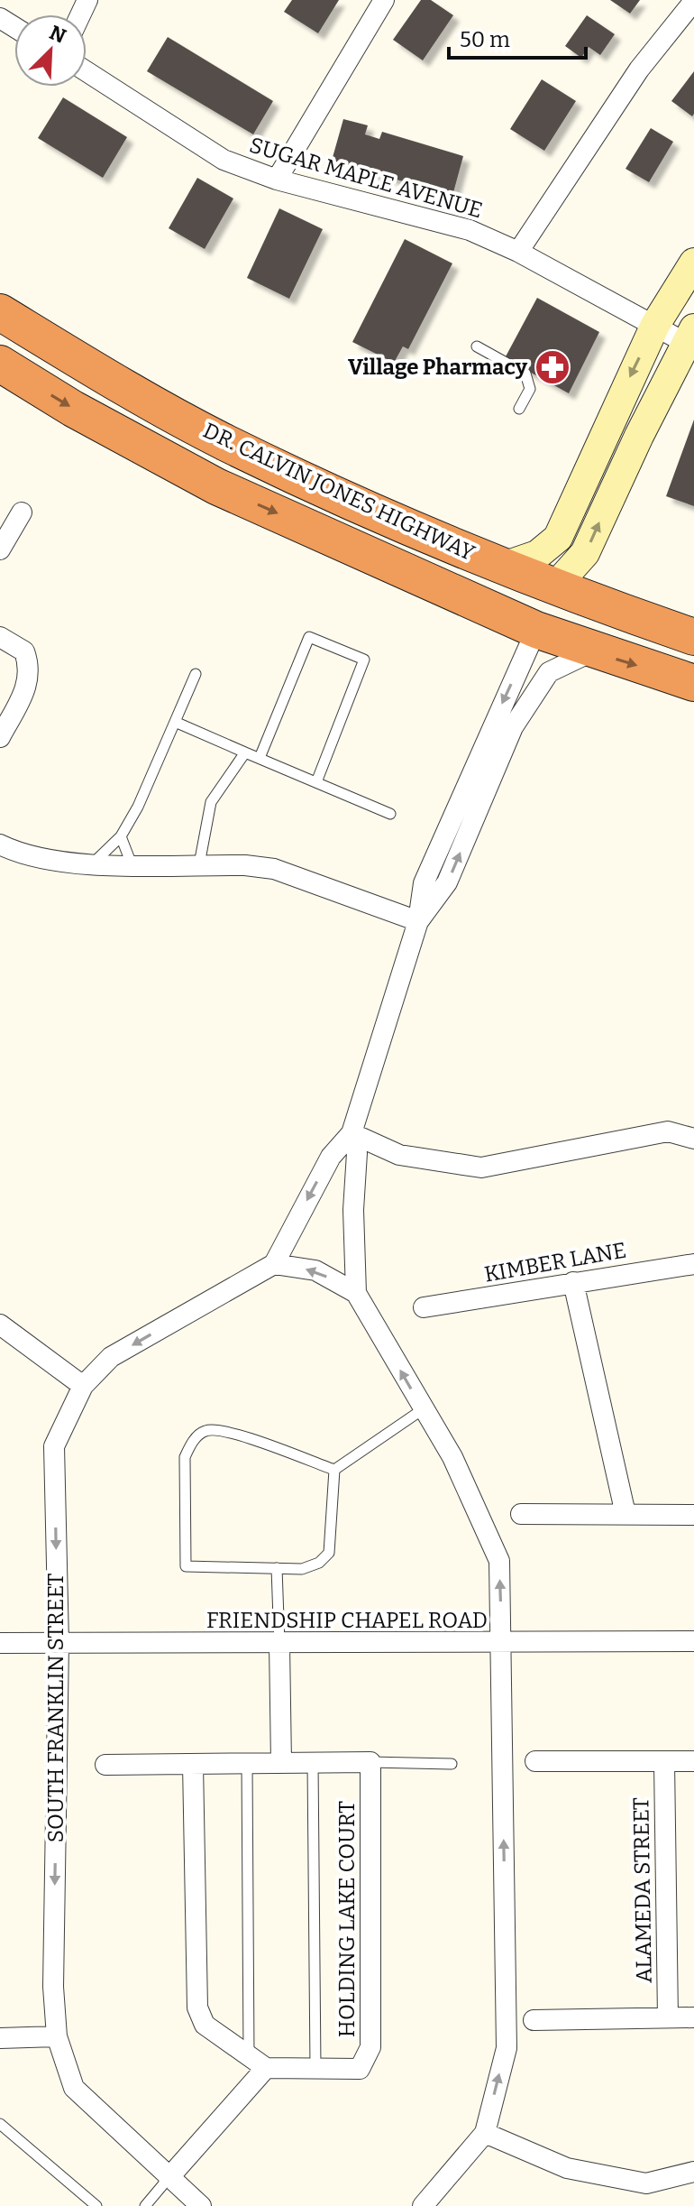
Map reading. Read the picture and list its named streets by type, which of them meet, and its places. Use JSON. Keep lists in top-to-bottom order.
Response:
{
  "streets": {
    "highway": ["DR. CALVIN JONES HIGHWAY"],
    "street": [
      "SUGAR MAPLE AVENUE",
      "KIMBER LANE",
      "FRIENDSHIP CHAPEL ROAD",
      "SOUTH FRANKLIN STREET",
      "ALAMEDA STREET",
      "HOLDING LAKE COURT"
    ]
  },
  "crossings": [
    ["FRIENDSHIP CHAPEL ROAD", "SOUTH FRANKLIN STREET"]
  ],
  "one_way": ["SOUTH FRANKLIN STREET"],
  "places": {
    "pharmacy": ["Village Pharmacy"]
  },
  "scale_bar": "50 m",
  "north": "top right"
}
